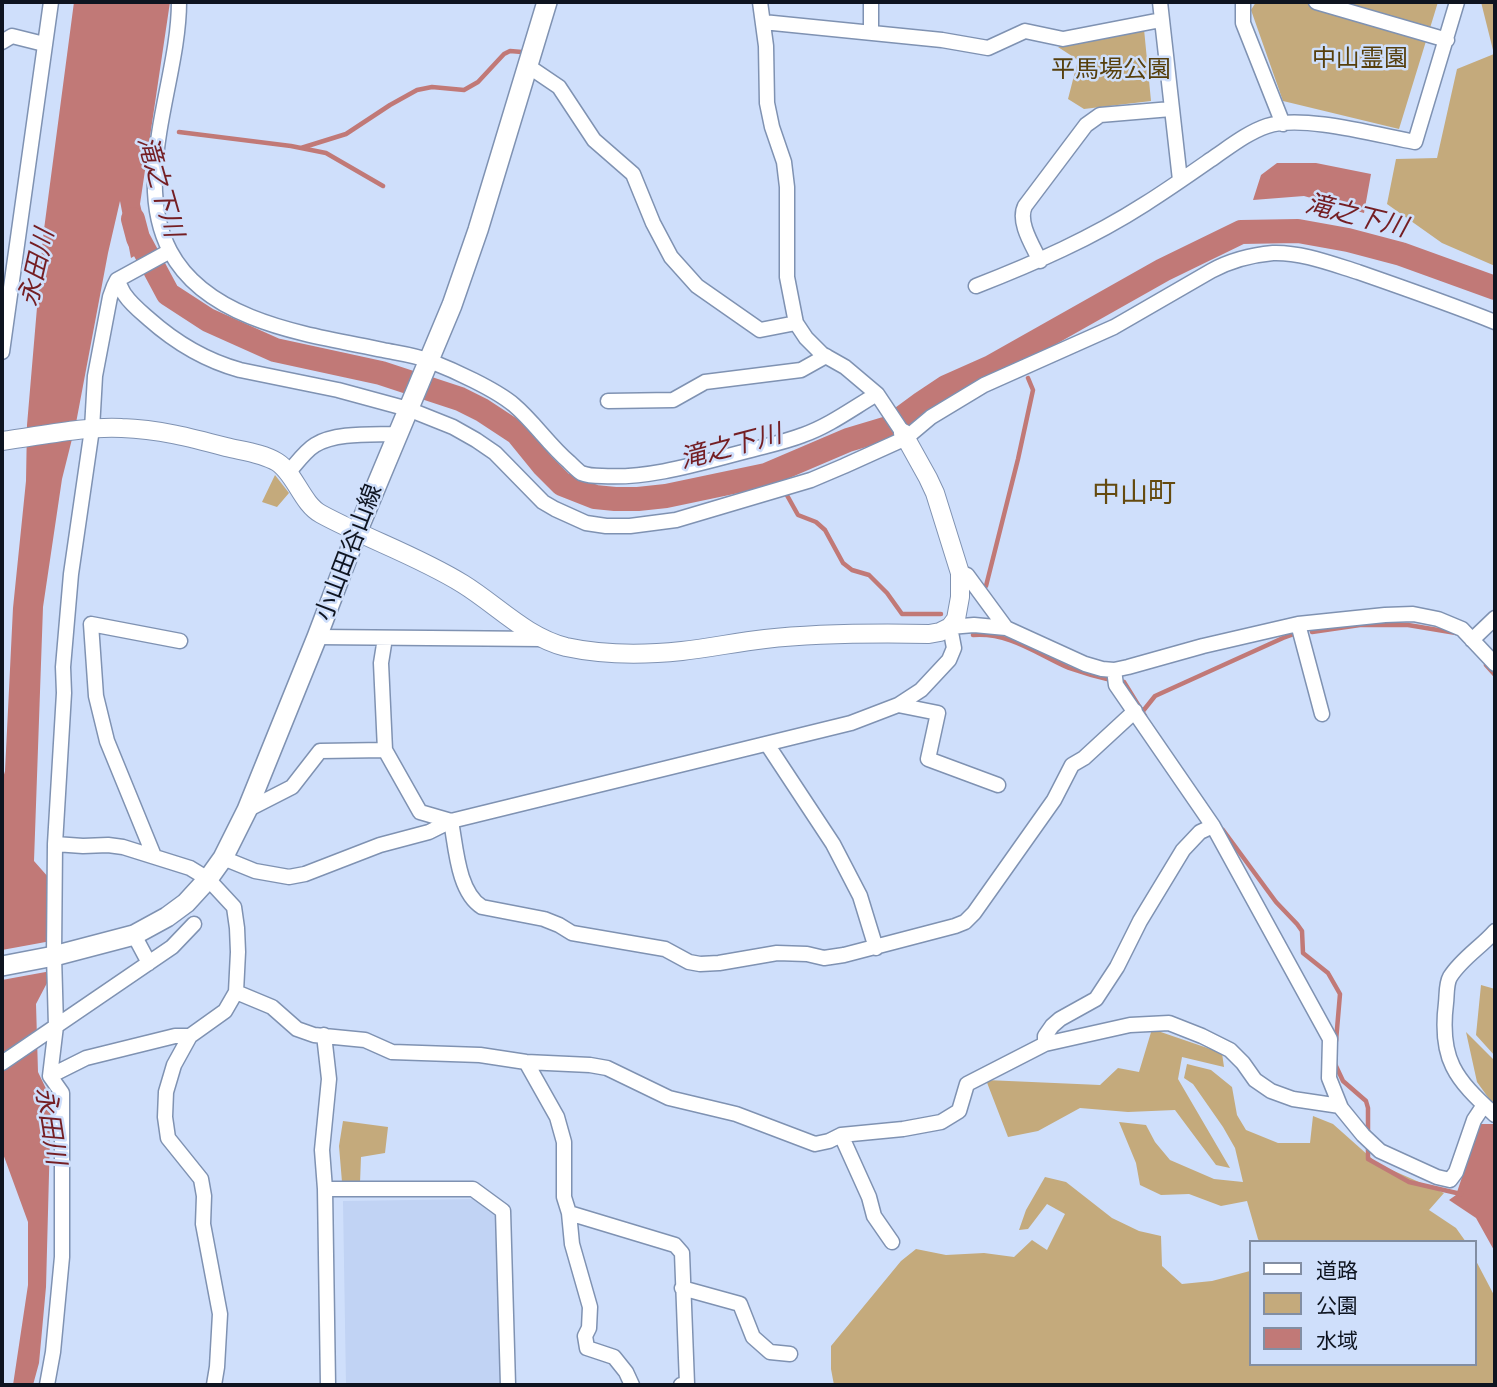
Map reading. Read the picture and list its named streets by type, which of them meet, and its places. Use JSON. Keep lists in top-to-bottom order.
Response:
{
  "streets": {
    "main road": ["小山田谷山線"]
  },
  "districts": ["中山町"],
  "water": ["滝之下川", "永田川"],
  "parks": ["中山霊園", "平馬場公園"],
  "legend": ["道路", "公園", "水域"]
}
